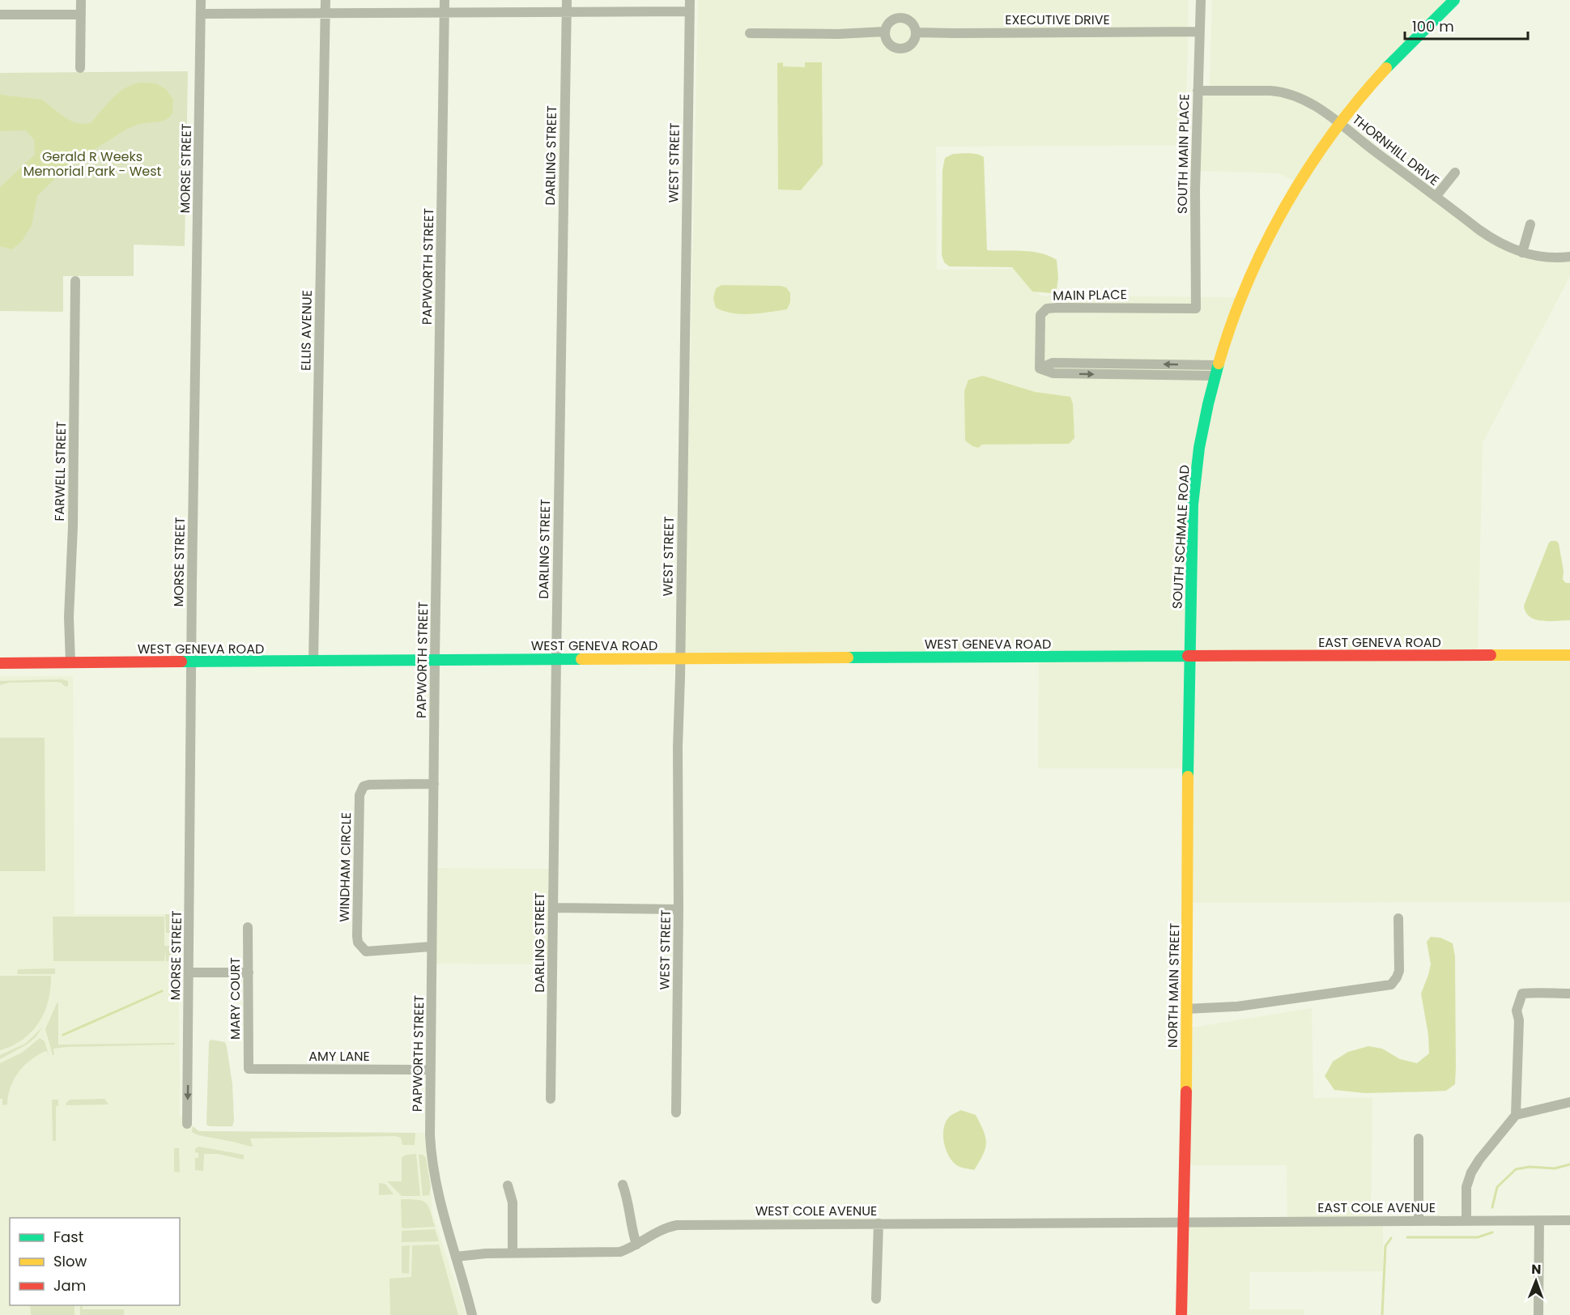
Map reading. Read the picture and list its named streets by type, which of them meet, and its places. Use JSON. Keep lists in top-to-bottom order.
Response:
{
  "streets": {
    "main road": [
      "SOUTH SCHMALE ROAD",
      "EAST GENEVA ROAD",
      "WEST GENEVA ROAD",
      "NORTH MAIN STREET"
    ],
    "street": [
      "EXECUTIVE DRIVE",
      "THORNHILL DRIVE",
      "SOUTH MAIN PLACE",
      "DARLING STREET",
      "WEST STREET",
      "MORSE STREET",
      "PAPWORTH STREET",
      "MAIN PLACE",
      "ELLIS AVENUE",
      "FARWELL STREET",
      "WINDHAM CIRCLE",
      "MARY COURT",
      "AMY LANE",
      "EAST COLE AVENUE",
      "WEST COLE AVENUE"
    ]
  },
  "crossings": [
    ["EXECUTIVE DRIVE", "SOUTH MAIN PLACE"],
    ["THORNHILL DRIVE", "SOUTH MAIN PLACE"],
    ["THORNHILL DRIVE", "SOUTH SCHMALE ROAD"],
    ["SOUTH MAIN PLACE", "MAIN PLACE"],
    ["DARLING STREET", "WEST GENEVA ROAD"],
    ["WEST STREET", "WEST GENEVA ROAD"],
    ["MORSE STREET", "WEST GENEVA ROAD"],
    ["PAPWORTH STREET", "WEST GENEVA ROAD"],
    ["PAPWORTH STREET", "WINDHAM CIRCLE"],
    ["PAPWORTH STREET", "AMY LANE"],
    ["PAPWORTH STREET", "WEST COLE AVENUE"],
    ["MAIN PLACE", "SOUTH SCHMALE ROAD"],
    ["ELLIS AVENUE", "WEST GENEVA ROAD"],
    ["FARWELL STREET", "WEST GENEVA ROAD"],
    ["SOUTH SCHMALE ROAD", "EAST GENEVA ROAD"],
    ["SOUTH SCHMALE ROAD", "WEST GENEVA ROAD"],
    ["SOUTH SCHMALE ROAD", "NORTH MAIN STREET"],
    ["EAST GENEVA ROAD", "WEST GENEVA ROAD"],
    ["EAST GENEVA ROAD", "NORTH MAIN STREET"],
    ["WEST GENEVA ROAD", "NORTH MAIN STREET"],
    ["NORTH MAIN STREET", "EAST COLE AVENUE"],
    ["NORTH MAIN STREET", "WEST COLE AVENUE"],
    ["MARY COURT", "AMY LANE"],
    ["EAST COLE AVENUE", "WEST COLE AVENUE"]
  ],
  "parks": ["Gerald R Weeks Memorial Park - West"],
  "legend": ["Fast", "Slow", "Jam"],
  "scale_bar": "100 m",
  "north": "top"
}
